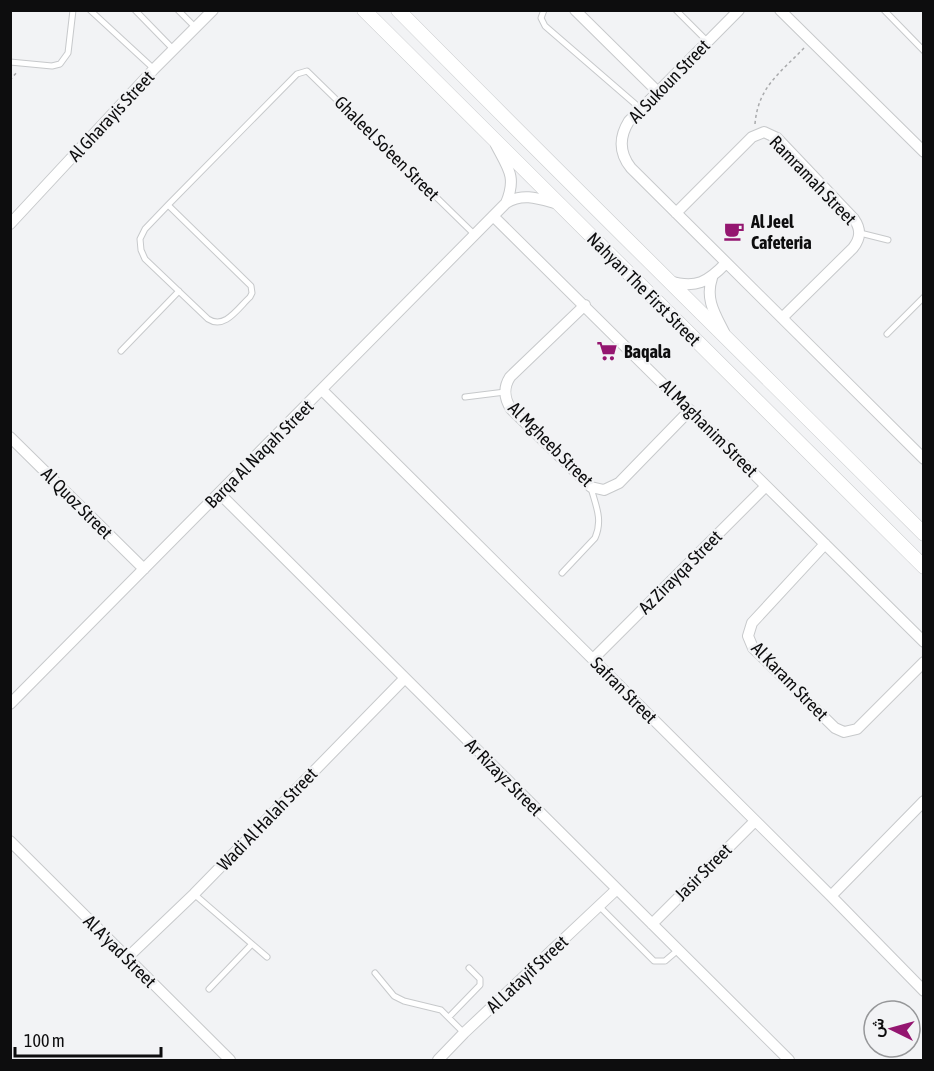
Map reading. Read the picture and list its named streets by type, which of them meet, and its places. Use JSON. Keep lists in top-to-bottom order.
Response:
{
  "streets": {
    "main road": ["Nahyan The First Street"],
    "street": [
      "Al Sukoun Street",
      "Al Gharayis Street",
      "Ramramah Street",
      "Al Maghanim Street",
      "Al Mgheeb Street",
      "Barqa Al Naqah Street",
      "Al Quoz Street",
      "Az Zirayqa Street",
      "Al Karam Street",
      "Safran Street",
      "Ar Rizayz Street",
      "Wadi Al Halah Street",
      "Jasir Street",
      "Al A'yad Street",
      "Al Latayif Street"
    ],
    "lane": ["Ghaleel So'een Street"]
  },
  "crossings": [
    ["Al Sukoun Street", "Ramramah Street"],
    ["Ghaleel So'een Street", "Barqa Al Naqah Street"],
    ["Al Maghanim Street", "Al Mgheeb Street"],
    ["Al Maghanim Street", "Barqa Al Naqah Street"],
    ["Al Maghanim Street", "Az Zirayqa Street"],
    ["Al Maghanim Street", "Al Karam Street"],
    ["Barqa Al Naqah Street", "Al Quoz Street"],
    ["Barqa Al Naqah Street", "Safran Street"],
    ["Barqa Al Naqah Street", "Ar Rizayz Street"],
    ["Az Zirayqa Street", "Safran Street"],
    ["Safran Street", "Jasir Street"],
    ["Ar Rizayz Street", "Wadi Al Halah Street"],
    ["Ar Rizayz Street", "Jasir Street"],
    ["Ar Rizayz Street", "Al Latayif Street"],
    ["Wadi Al Halah Street", "Al A'yad Street"]
  ],
  "places": {
    "cafe": ["Al Jeel Cafeteria"],
    "supermarket": ["Baqala"]
  },
  "scale_bar": "100 m",
  "north": "left"
}
